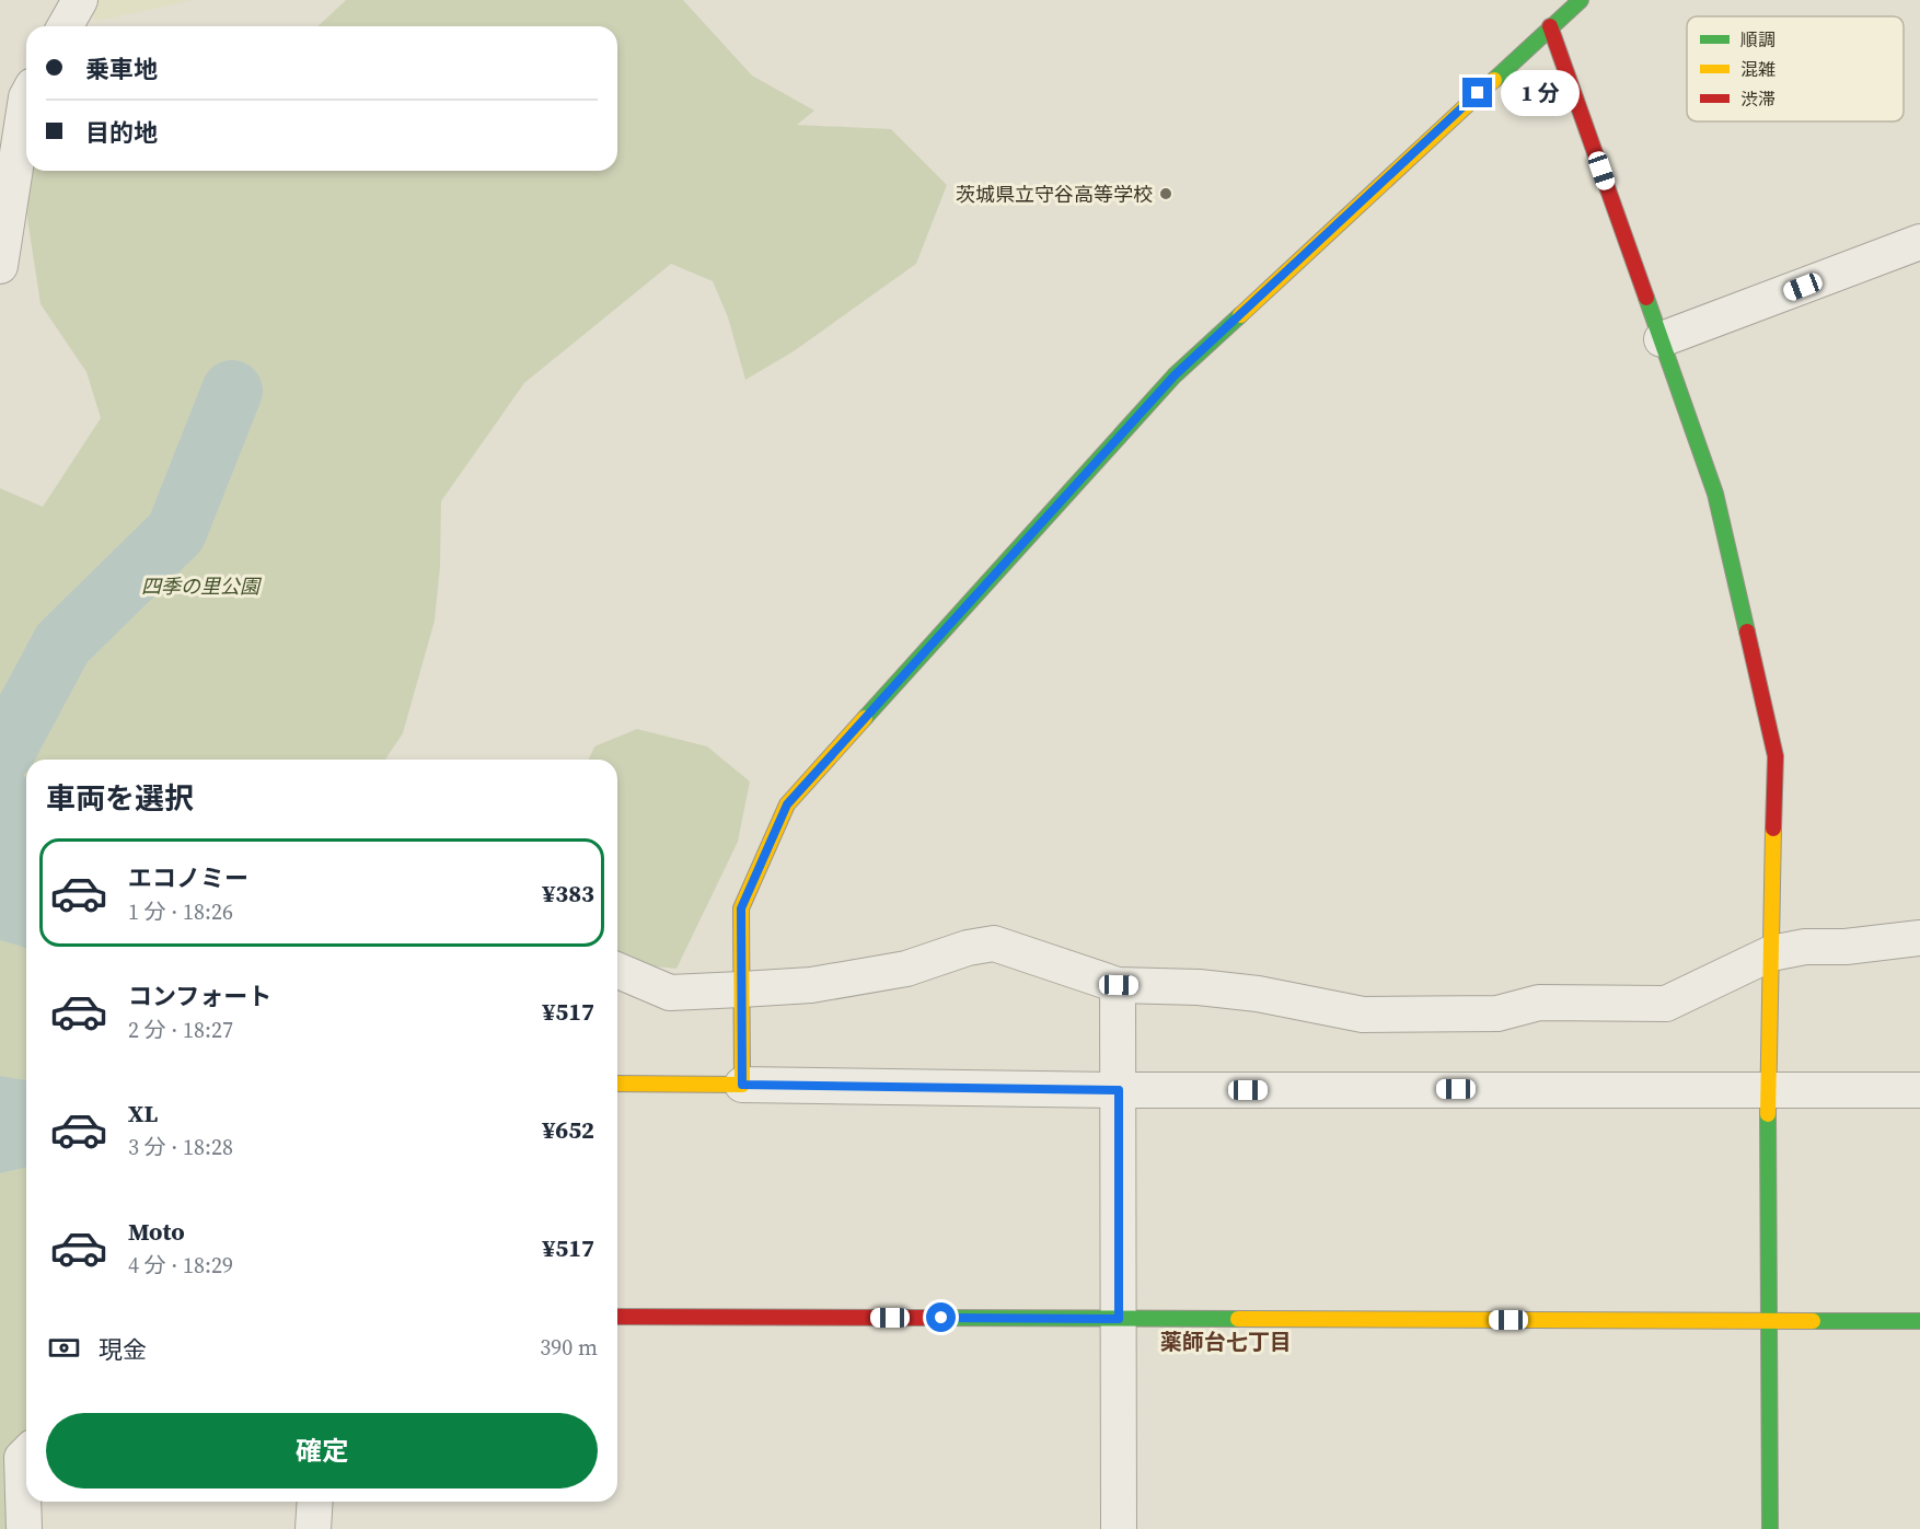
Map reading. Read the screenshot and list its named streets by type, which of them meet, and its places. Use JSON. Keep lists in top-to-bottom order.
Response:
{
  "districts": ["薬師台七丁目"],
  "parks": ["四季の里公園"],
  "places": ["茨城県立守谷高等学校"],
  "legend": ["順調", "混雑", "渋滞"],
  "page": {
    "banner": ["乗車地", "目的地"],
    "bubble": "1 分",
    "heading": "車両を選択",
    "list": [
      {
        "name": "エコノミー",
        "note": "1 分 · 18:26",
        "value": "¥383"
      },
      {
        "name": "コンフォート",
        "note": "2 分 · 18:27",
        "value": "¥517"
      },
      {
        "name": "XL",
        "note": "3 分 · 18:28",
        "value": "¥652"
      },
      {
        "name": "Moto",
        "note": "4 分 · 18:29",
        "value": "¥517"
      }
    ],
    "pay": ["現金", "390 m"],
    "buttons": "確定"
  }
}
